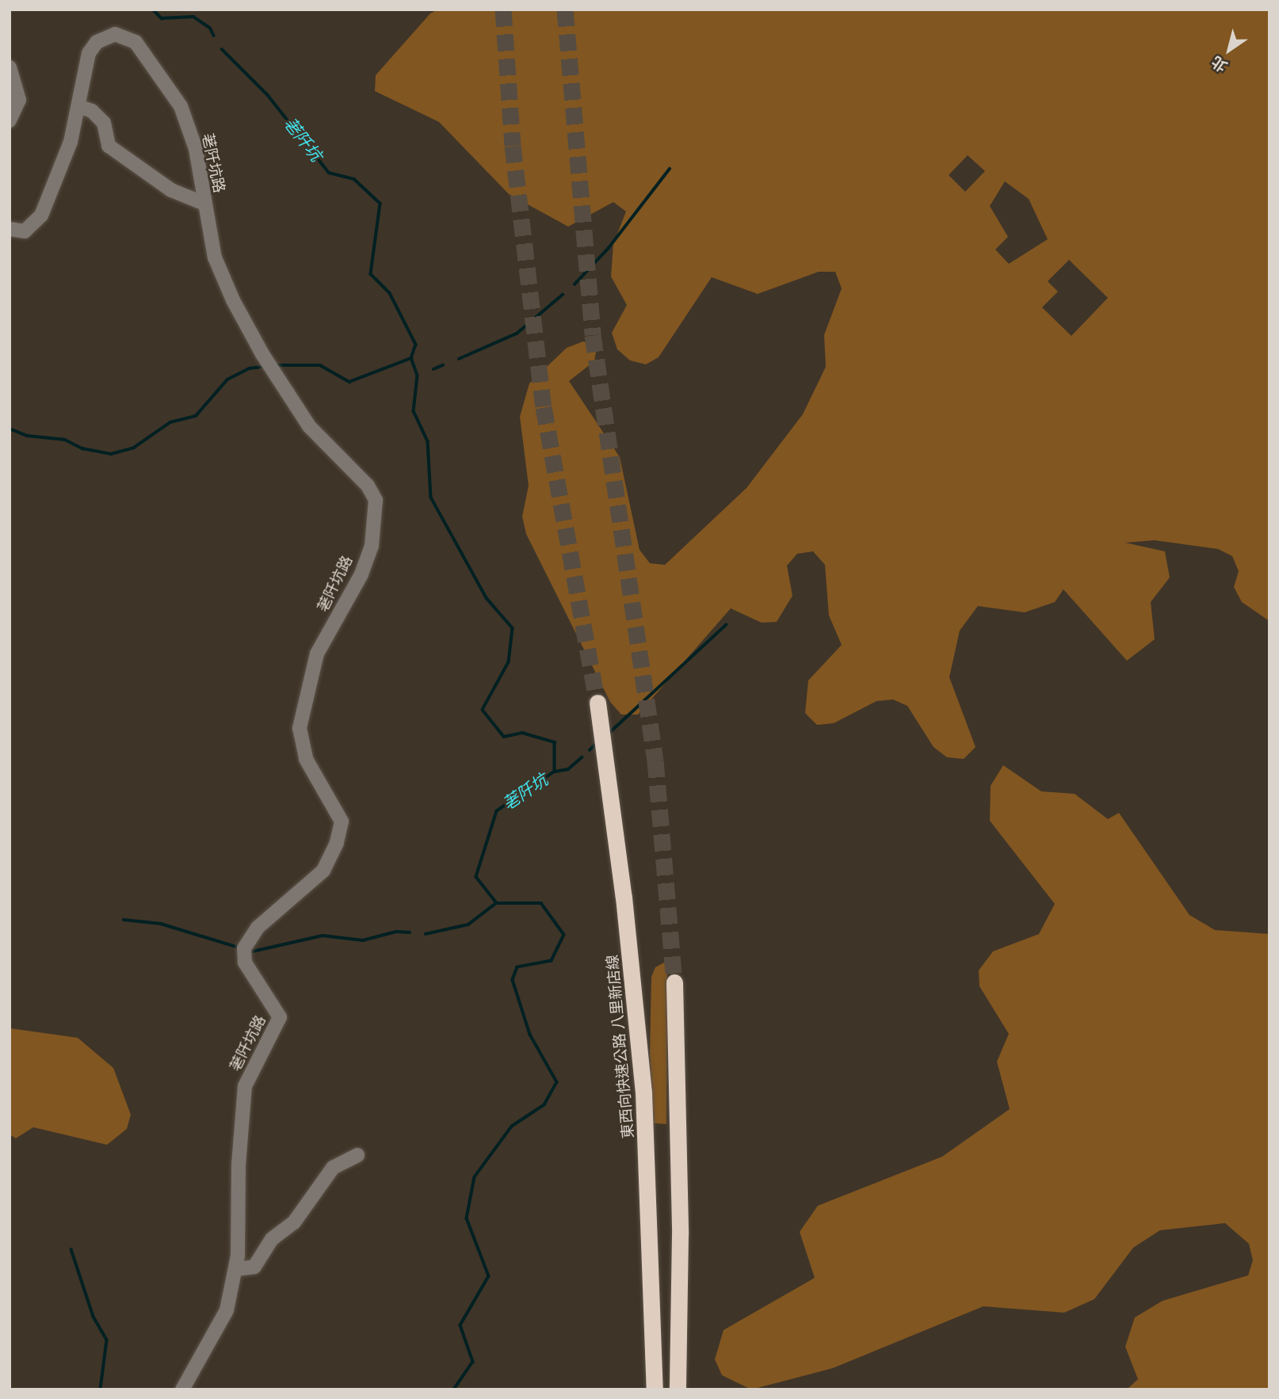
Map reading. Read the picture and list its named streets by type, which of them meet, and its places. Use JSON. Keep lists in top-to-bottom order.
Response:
{
  "streets": {
    "highway": ["東西向快速公路 八里新店線"],
    "street": ["荖阡坑路"]
  },
  "water": ["荖阡坑"],
  "north": "bottom left"
}
